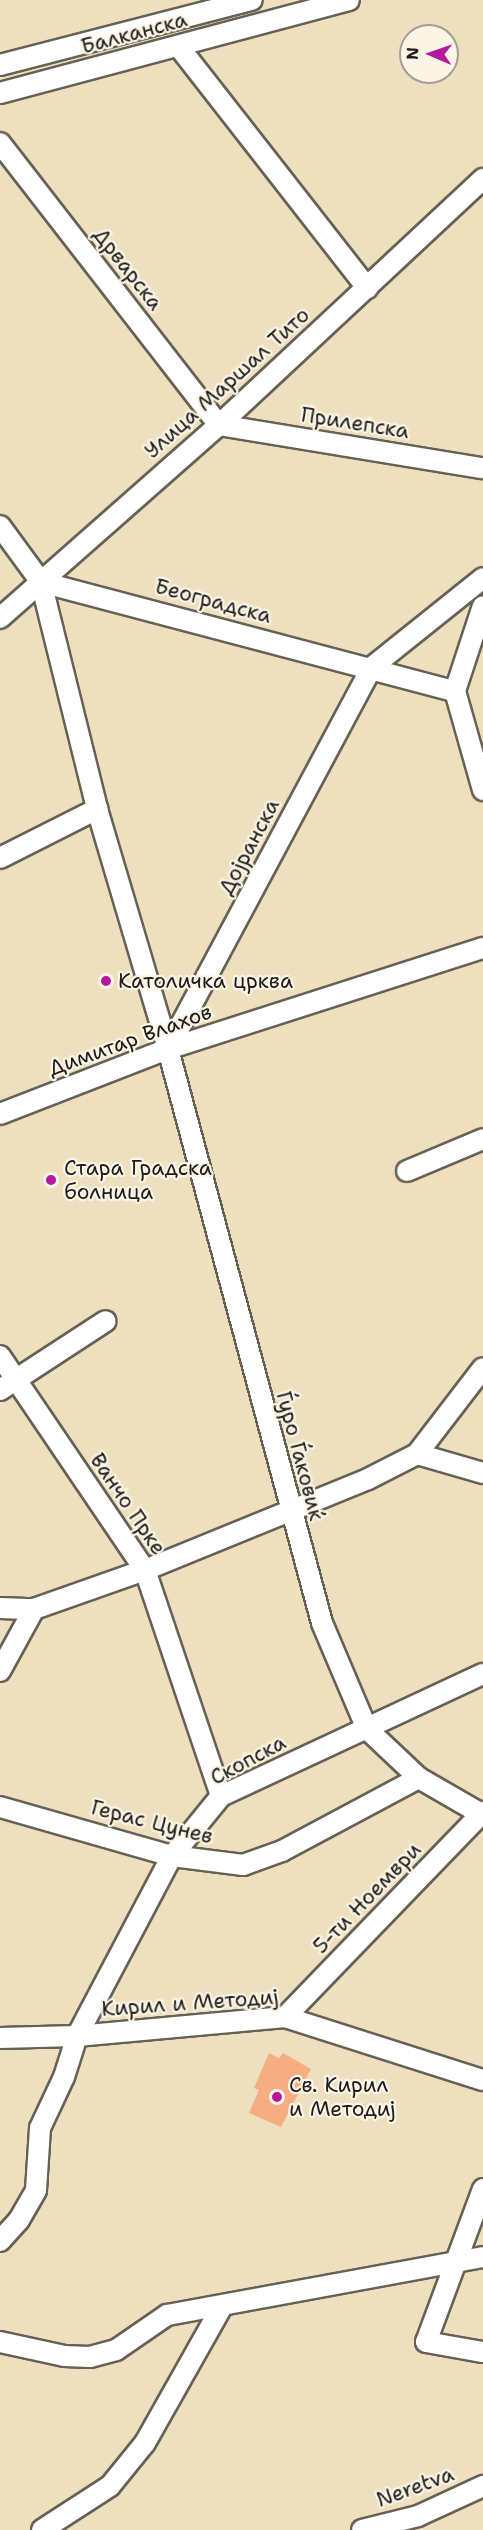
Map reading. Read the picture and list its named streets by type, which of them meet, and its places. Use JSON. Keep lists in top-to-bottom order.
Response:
{
  "streets": {
    "street": [
      "Балканска",
      "Дрварска",
      "Улица Маршал Тито",
      "Прилепска",
      "Београдска",
      "Дојранска",
      "Димитар Влахов",
      "Ѓуро Ѓаковиќ",
      "Ванчо Прке",
      "Скопска",
      "Герас Цунев",
      "5-ти Ноември",
      "Кирил и Методиј",
      "Neretva"
    ]
  },
  "crossings": [
    ["Дрварска", "Улица Маршал Тито"],
    ["Дрварска", "Прилепска"],
    ["Улица Маршал Тито", "Прилепска"],
    ["Улица Маршал Тито", "Београдска"],
    ["Улица Маршал Тито", "Ѓуро Ѓаковиќ"],
    ["Београдска", "Дојранска"],
    ["Београдска", "Ѓуро Ѓаковиќ"],
    ["Дојранска", "Димитар Влахов"],
    ["Дојранска", "Ѓуро Ѓаковиќ"],
    ["Димитар Влахов", "Ѓуро Ѓаковиќ"],
    ["Ѓуро Ѓаковиќ", "Скопска"],
    ["Ѓуро Ѓаковиќ", "Герас Цунев"],
    ["Ѓуро Ѓаковиќ", "5-ти Ноември"],
    ["Ванчо Прке", "Скопска"],
    ["Скопска", "Герас Цунев"],
    ["Скопска", "Кирил и Методиј"],
    ["5-ти Ноември", "Кирил и Методиј"]
  ],
  "places": ["Католичка црква", "Стара Градска болница", "Св. Кирил и Методиј"],
  "north": "left"
}
